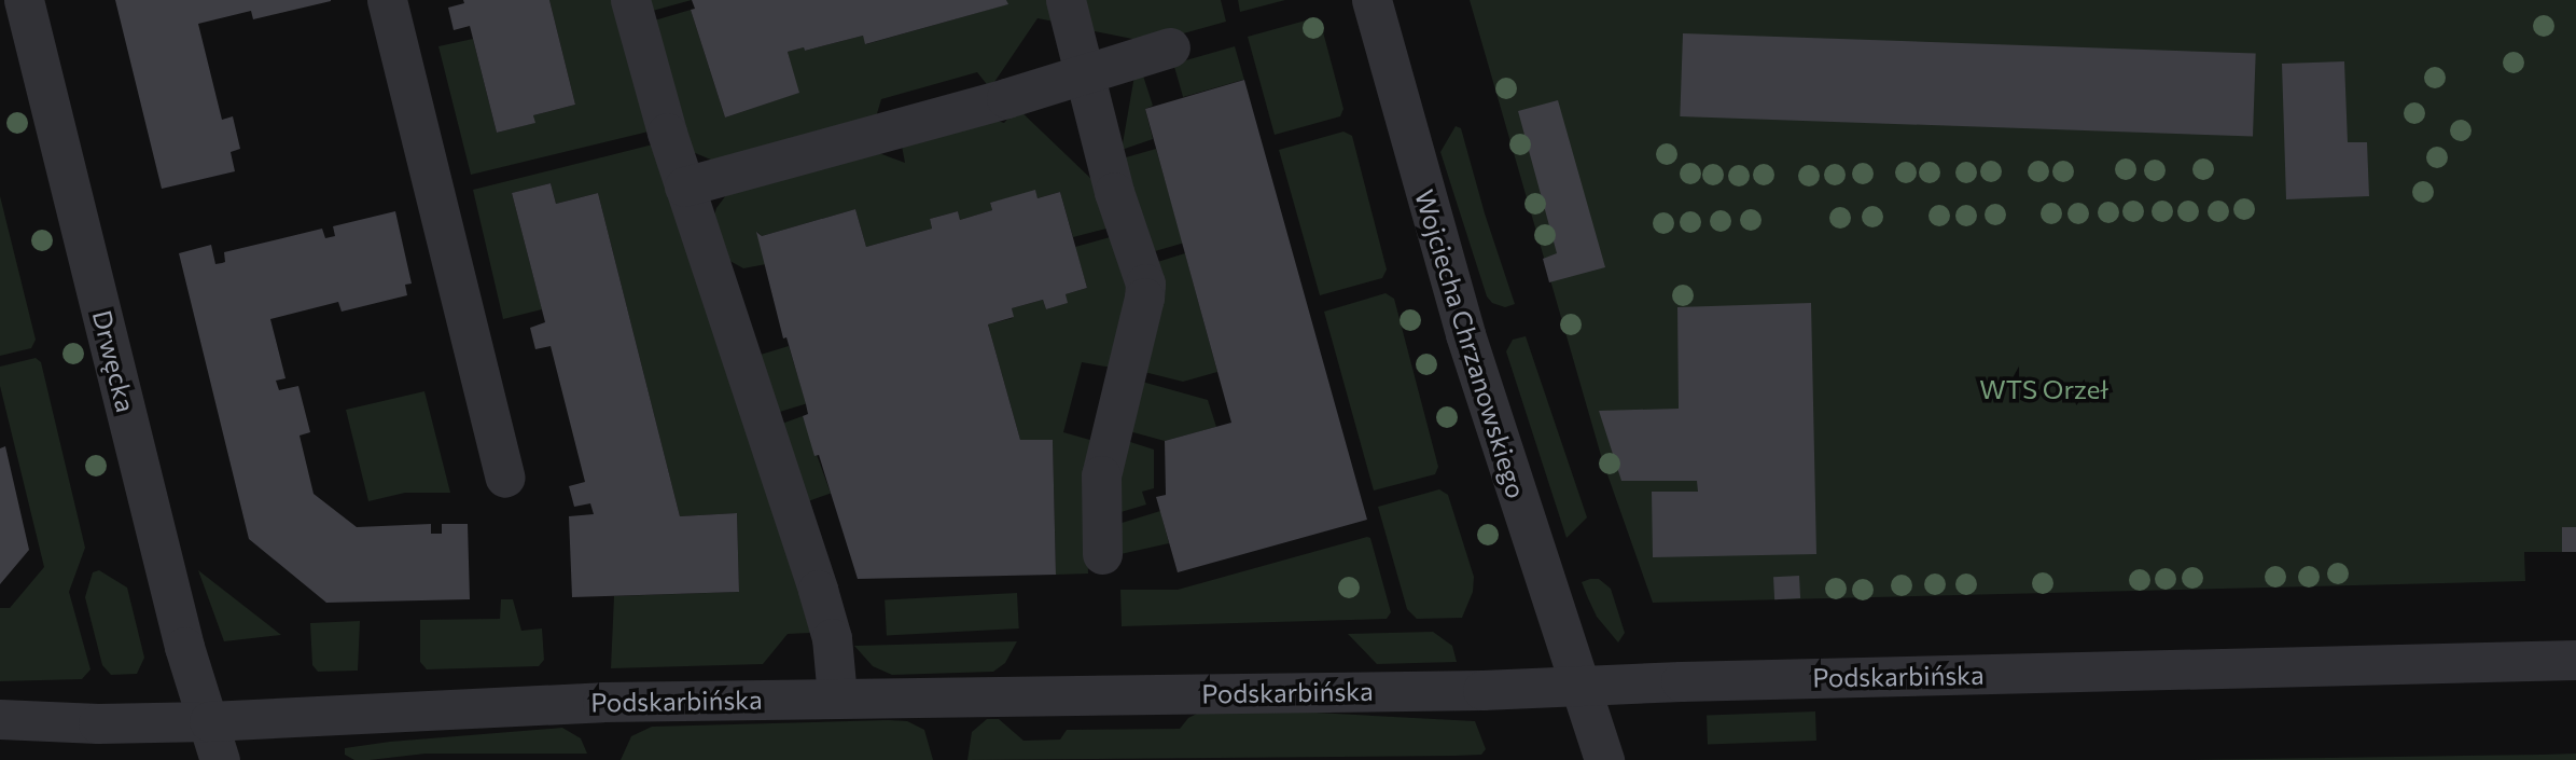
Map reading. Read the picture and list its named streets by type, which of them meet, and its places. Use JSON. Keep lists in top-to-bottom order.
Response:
{
  "streets": {
    "street": ["Wojciecha Chrzanowskiego", "Drwęcka", "Podskarbińska"]
  },
  "crossings": [
    ["Wojciecha Chrzanowskiego", "Podskarbińska"],
    ["Drwęcka", "Podskarbińska"]
  ],
  "parks": ["WTS Orzeł"]
}
